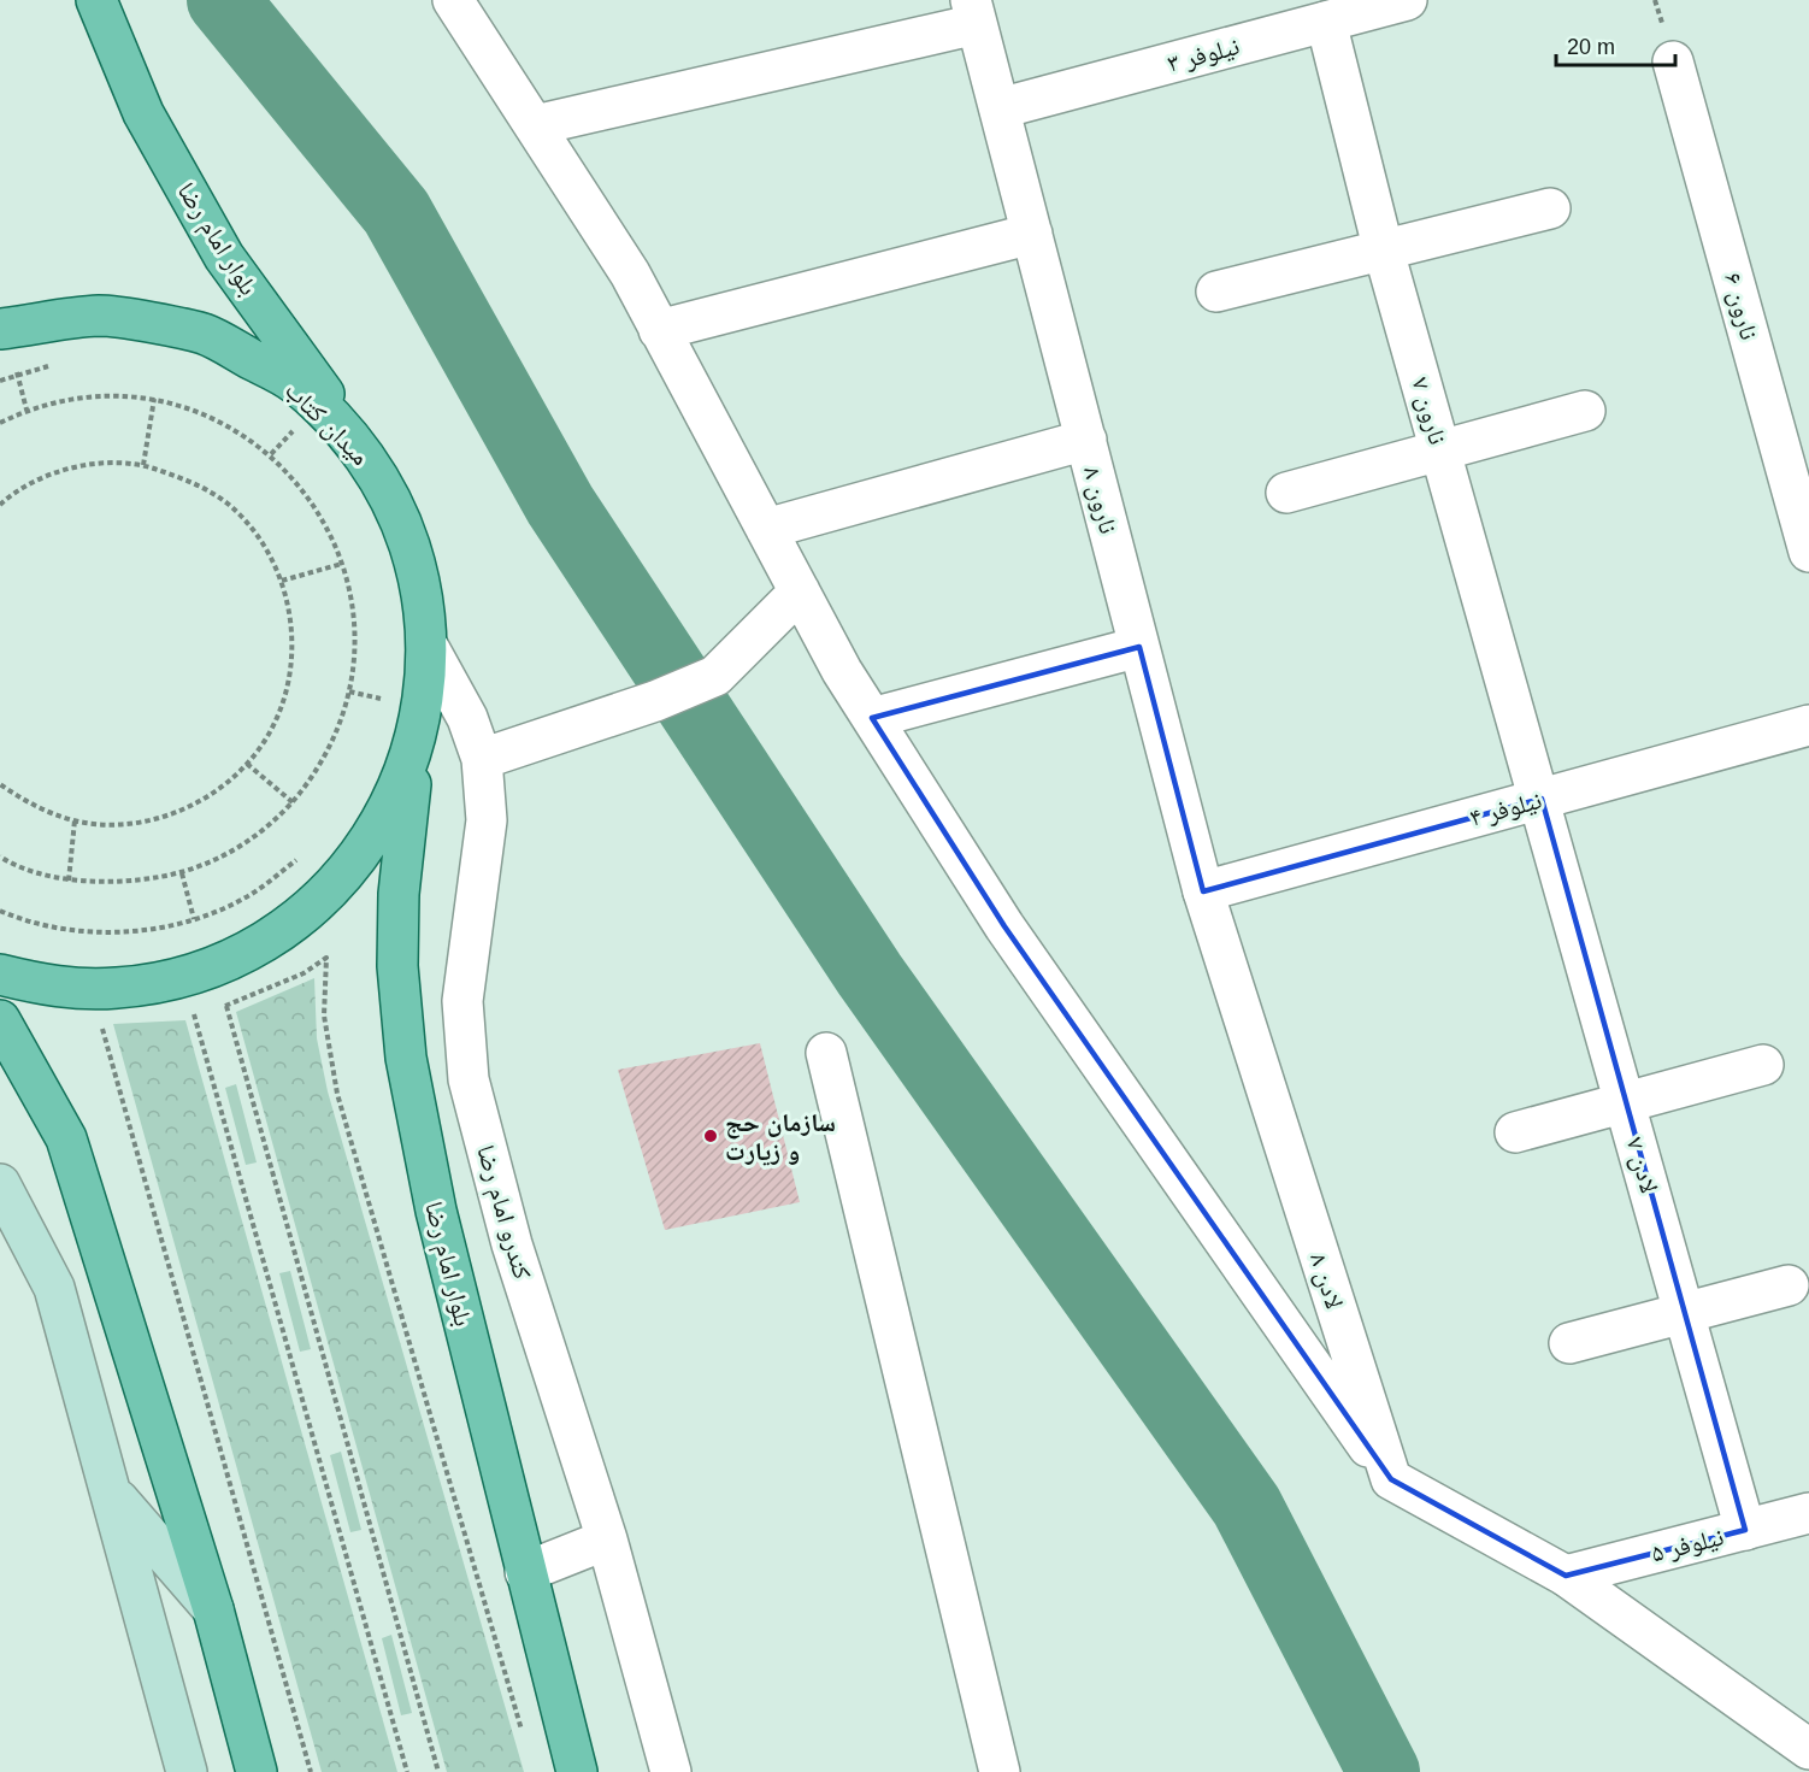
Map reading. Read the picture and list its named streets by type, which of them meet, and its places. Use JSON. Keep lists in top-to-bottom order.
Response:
{
  "streets": {
    "main road": ["بلوار امام رضا", "میدان کتاب"],
    "street": [
      "نیلوفر ۳",
      "نارون ۶",
      "نارون ۷",
      "نارون ۸",
      "نیلوفر ۴",
      "لادن ۷",
      "کندرو امام رضا",
      "لادن ۸",
      "نیلوفر ۵"
    ]
  },
  "crossings": [
    ["نیلوفر ۳", "نارون ۷"],
    ["نیلوفر ۳", "نارون ۸"],
    ["بلوار امام رضا", "میدان کتاب"],
    ["نارون ۷", "نیلوفر ۴"],
    ["نارون ۷", "لادن ۷"],
    ["میدان کتاب", "کندرو امام رضا"],
    ["نارون ۸", "نیلوفر ۴"],
    ["نارون ۸", "لادن ۸"],
    ["نیلوفر ۴", "لادن ۷"],
    ["نیلوفر ۴", "لادن ۸"],
    ["لادن ۷", "نیلوفر ۵"]
  ],
  "places": ["سازمان حج و زیارت"],
  "scale_bar": "20 m"
}
